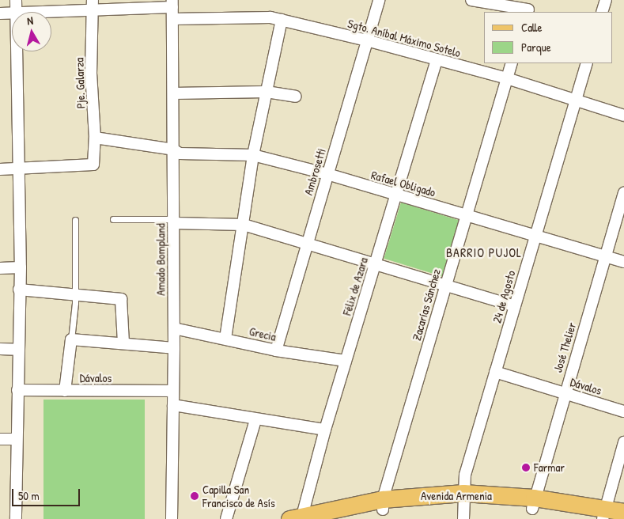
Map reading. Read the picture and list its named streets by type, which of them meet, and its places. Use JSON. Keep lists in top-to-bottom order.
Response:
{
  "streets": {
    "main road": ["Avenida Armenia"],
    "street": [
      "Sgto. Aníbal Máximo Sotelo",
      "Pje. Galarza",
      "Ambrosetti",
      "Rafael Obligado",
      "Amado Bompland",
      "Félix de Azara",
      "24 de Agosto",
      "Zacarías Sánchez",
      "Grecia",
      "José Thelier",
      "Dávalos"
    ]
  },
  "crossings": [
    ["Sgto. Aníbal Máximo Sotelo", "Ambrosetti"],
    ["Sgto. Aníbal Máximo Sotelo", "Amado Bompland"],
    ["Sgto. Aníbal Máximo Sotelo", "Félix de Azara"],
    ["Sgto. Aníbal Máximo Sotelo", "24 de Agosto"],
    ["Sgto. Aníbal Máximo Sotelo", "Zacarías Sánchez"],
    ["Pje. Galarza", "Rafael Obligado"],
    ["Ambrosetti", "Rafael Obligado"],
    ["Ambrosetti", "Grecia"],
    ["Rafael Obligado", "Amado Bompland"],
    ["Rafael Obligado", "Félix de Azara"],
    ["Rafael Obligado", "24 de Agosto"],
    ["Rafael Obligado", "Zacarías Sánchez"],
    ["Rafael Obligado", "José Thelier"],
    ["Amado Bompland", "Grecia"],
    ["Amado Bompland", "Dávalos"],
    ["Félix de Azara", "Grecia"],
    ["Félix de Azara", "Avenida Armenia"],
    ["24 de Agosto", "Dávalos"],
    ["24 de Agosto", "Avenida Armenia"],
    ["Zacarías Sánchez", "Avenida Armenia"],
    ["José Thelier", "Dávalos"],
    ["José Thelier", "Avenida Armenia"]
  ],
  "districts": ["BARRIO PUJOL"],
  "places": ["Farmar", "Capilla San Francisco de Asís"],
  "legend": ["Calle", "Parque"],
  "scale_bar": "50 m",
  "north": "top"
}
